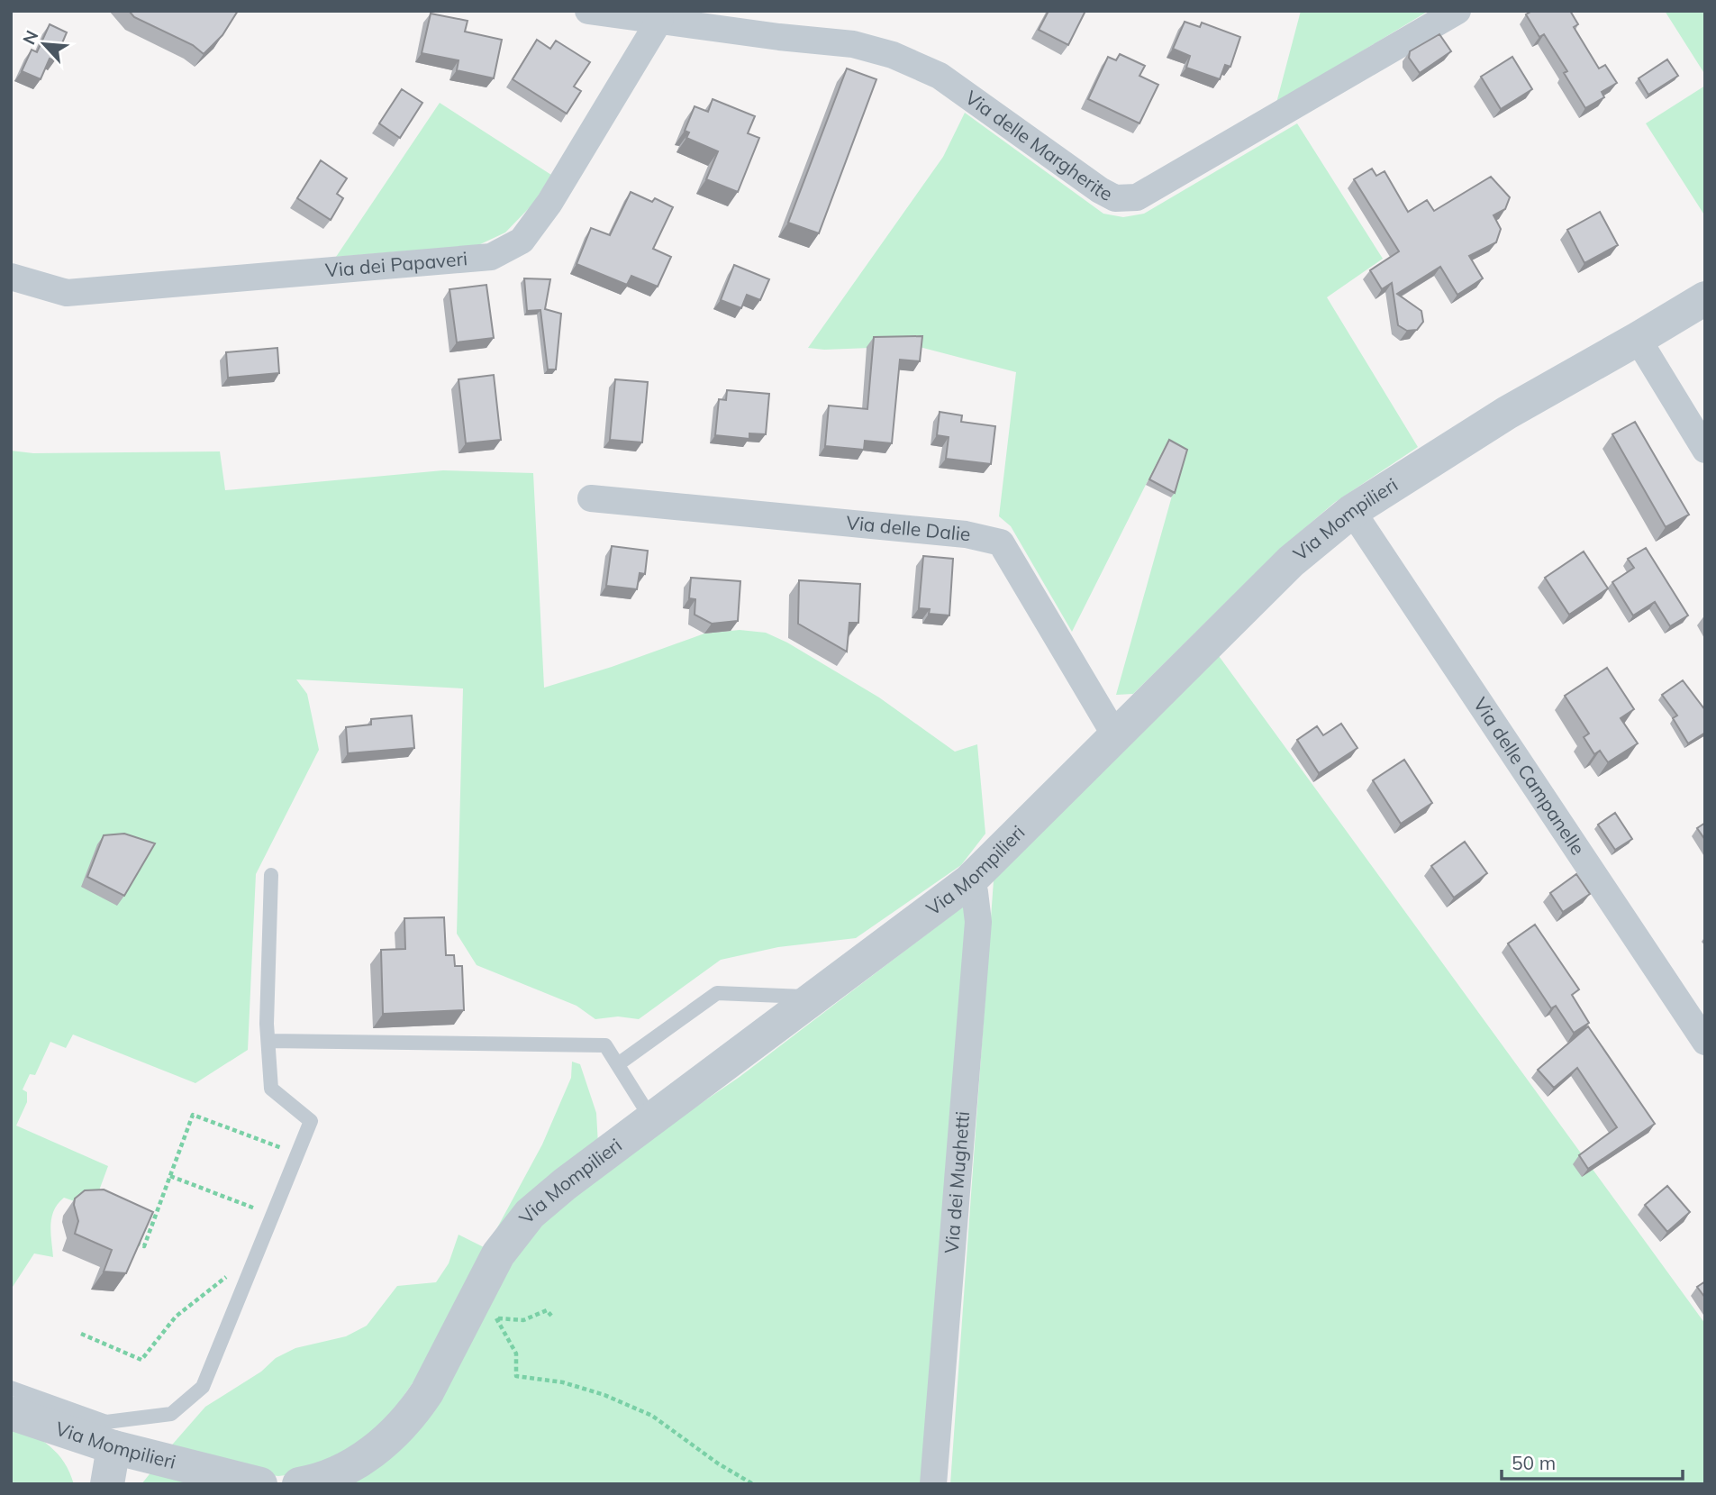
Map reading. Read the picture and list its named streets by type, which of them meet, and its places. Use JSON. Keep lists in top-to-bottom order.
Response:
{
  "streets": {
    "street": [
      "Via delle Margherite",
      "Via dei Papaveri",
      "Via Mompilieri",
      "Via delle Dalie",
      "Via delle Campanelle",
      "Via dei Mughetti"
    ]
  },
  "crossings": [
    ["Via delle Margherite", "Via dei Papaveri"],
    ["Via Mompilieri", "Via delle Dalie"],
    ["Via Mompilieri", "Via delle Campanelle"],
    ["Via Mompilieri", "Via dei Mughetti"]
  ],
  "scale_bar": "50 m",
  "north": "top left"
}
